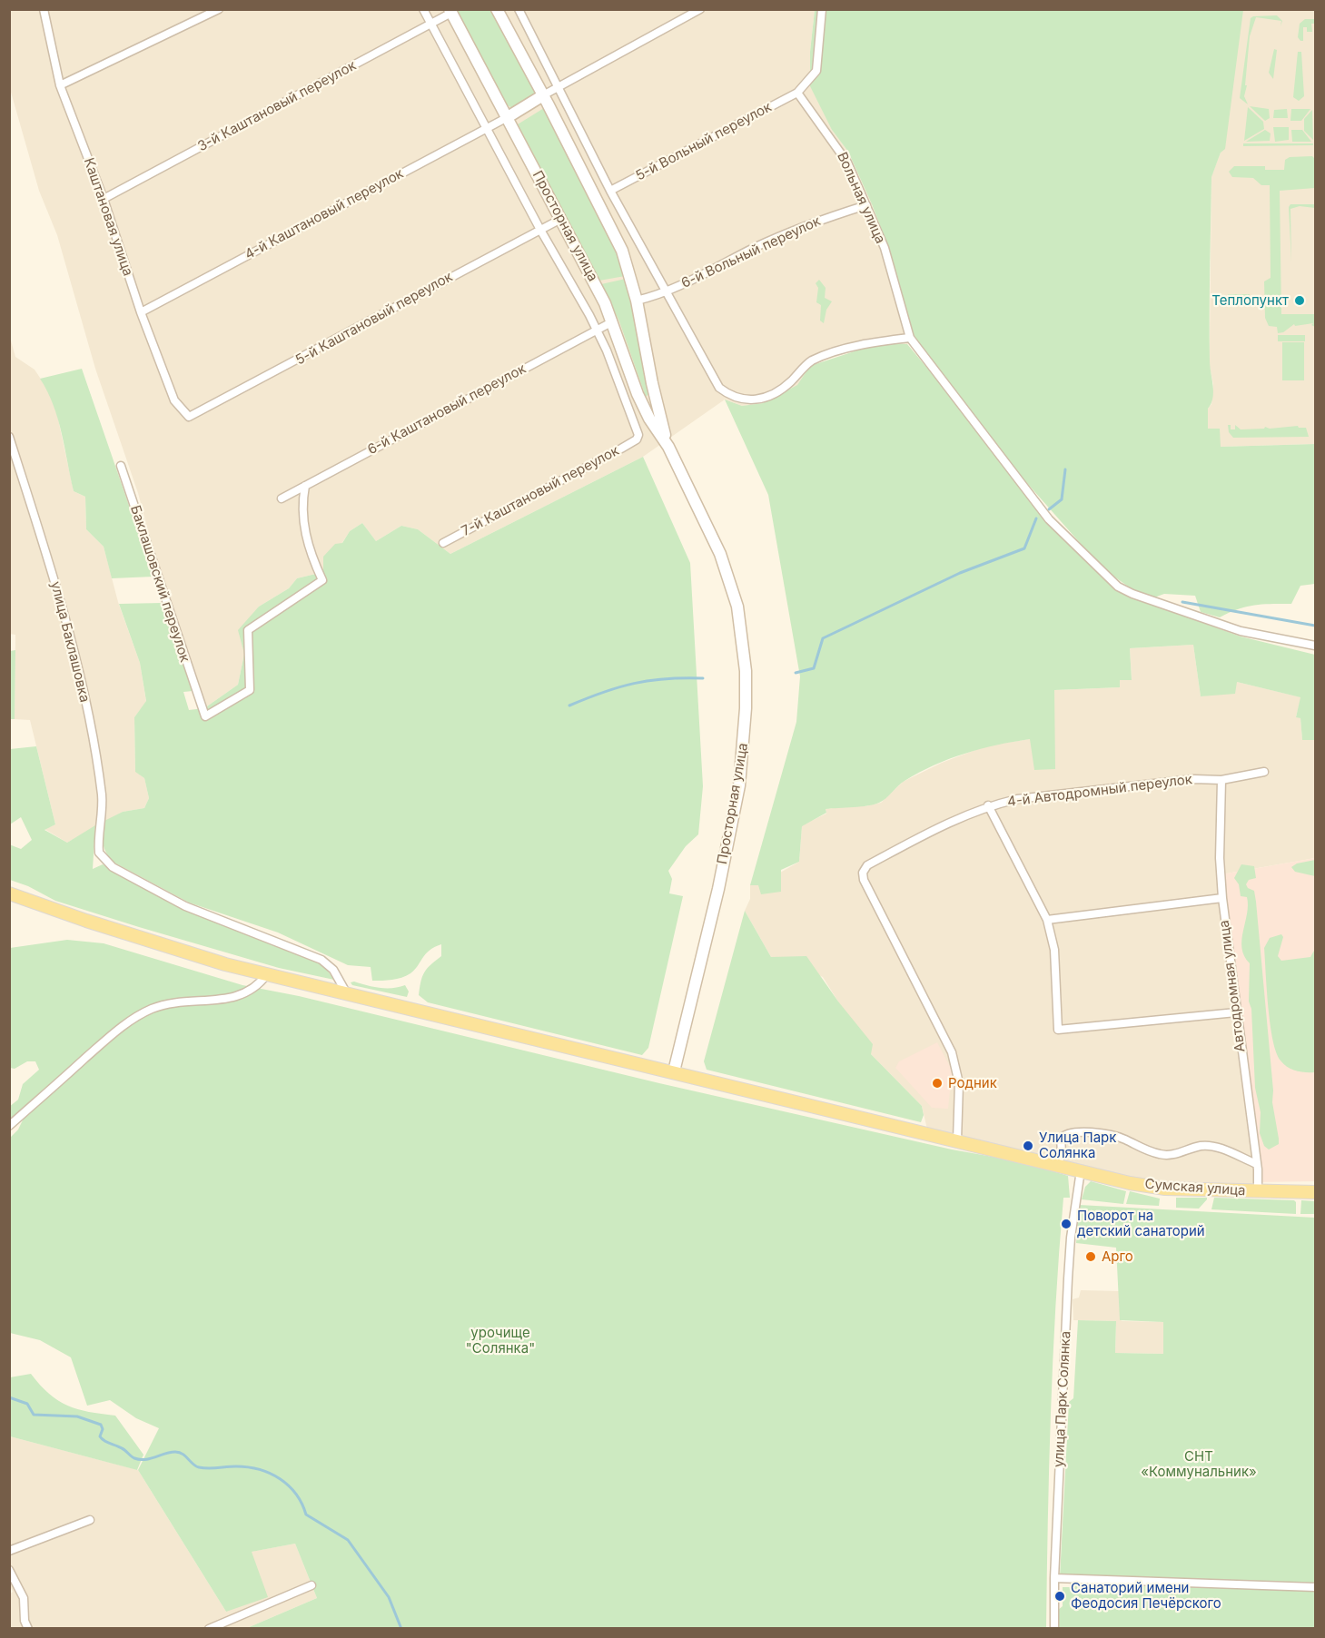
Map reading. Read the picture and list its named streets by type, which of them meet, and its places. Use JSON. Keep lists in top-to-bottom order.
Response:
{
  "streets": {
    "main road": ["Просторная улица", "Сумская улица"],
    "street": [
      "3-й Каштановый переулок",
      "5-й Вольный переулок",
      "Вольная улица",
      "4-й Каштановый переулок",
      "Каштановая улица",
      "6-й Вольный переулок",
      "5-й Каштановый переулок",
      "6-й Каштановый переулок",
      "7-й Каштановый переулок",
      "Баклашовский переулок",
      "улица Баклашовка",
      "4-й Автодромный переулок",
      "Автодромная улица",
      "улица Парк Солянка"
    ]
  },
  "crossings": [
    ["3-й Каштановый переулок", "Каштановая улица"],
    ["3-й Каштановый переулок", "Просторная улица"],
    ["5-й Вольный переулок", "Вольная улица"],
    ["Вольная улица", "6-й Вольный переулок"],
    ["4-й Каштановый переулок", "Каштановая улица"],
    ["4-й Каштановый переулок", "Просторная улица"],
    ["Каштановая улица", "5-й Каштановый переулок"],
    ["Просторная улица", "6-й Вольный переулок"],
    ["Просторная улица", "5-й Каштановый переулок"],
    ["Просторная улица", "6-й Каштановый переулок"],
    ["Просторная улица", "Сумская улица"],
    ["6-й Каштановый переулок", "7-й Каштановый переулок"],
    ["6-й Каштановый переулок", "Баклашовский переулок"],
    ["улица Баклашовка", "Сумская улица"],
    ["4-й Автодромный переулок", "Автодромная улица"],
    ["4-й Автодромный переулок", "Сумская улица"],
    ["Автодромная улица", "Сумская улица"],
    ["Сумская улица", "улица Парк Солянка"]
  ],
  "parks": ["урочище \"Солянка\"", "СНТ «Коммунальник»"],
  "places": [
    "Теплопункт",
    "Родник",
    "Улица Парк Солянка",
    "Поворот на детский санаторий",
    "Арго",
    "Санаторий имени Феодосия Печёрского"
  ]
}
